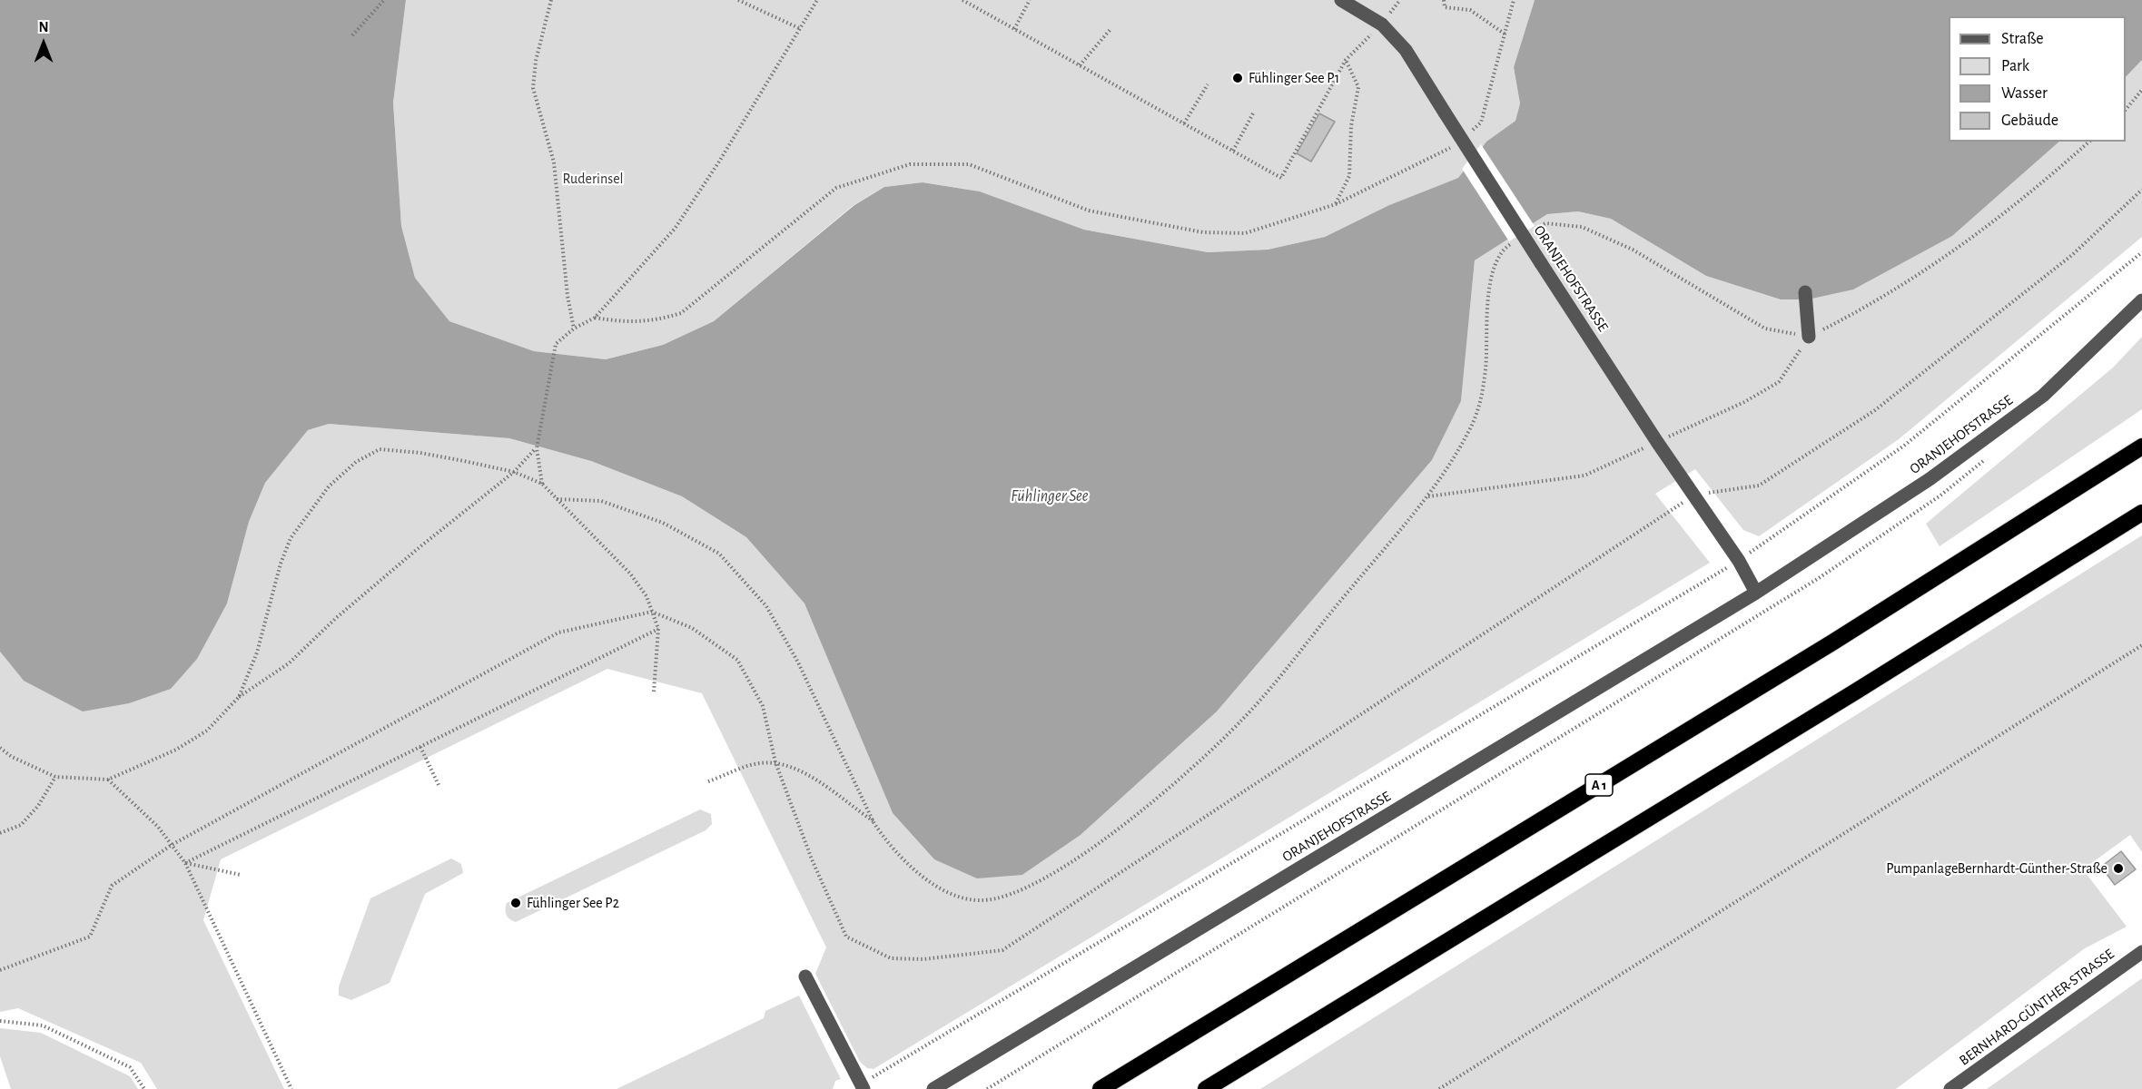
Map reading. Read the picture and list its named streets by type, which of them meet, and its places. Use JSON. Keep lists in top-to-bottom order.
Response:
{
  "streets": {
    "highway": ["A 1"],
    "street": ["ORANJEHOFSTRASSE", "BERNHARD-GÜNTHER-STRASSE"]
  },
  "water": ["Fühlinger See"],
  "parks": ["Ruderinsel"],
  "places": ["Fühlinger See P1", "PumpanlageBernhardt-Günther-Straße", "Fühlinger See P2"],
  "legend": [
    "Straße",
    "Park",
    "Wasser",
    "Gebäude"
  ],
  "north": "top"
}
